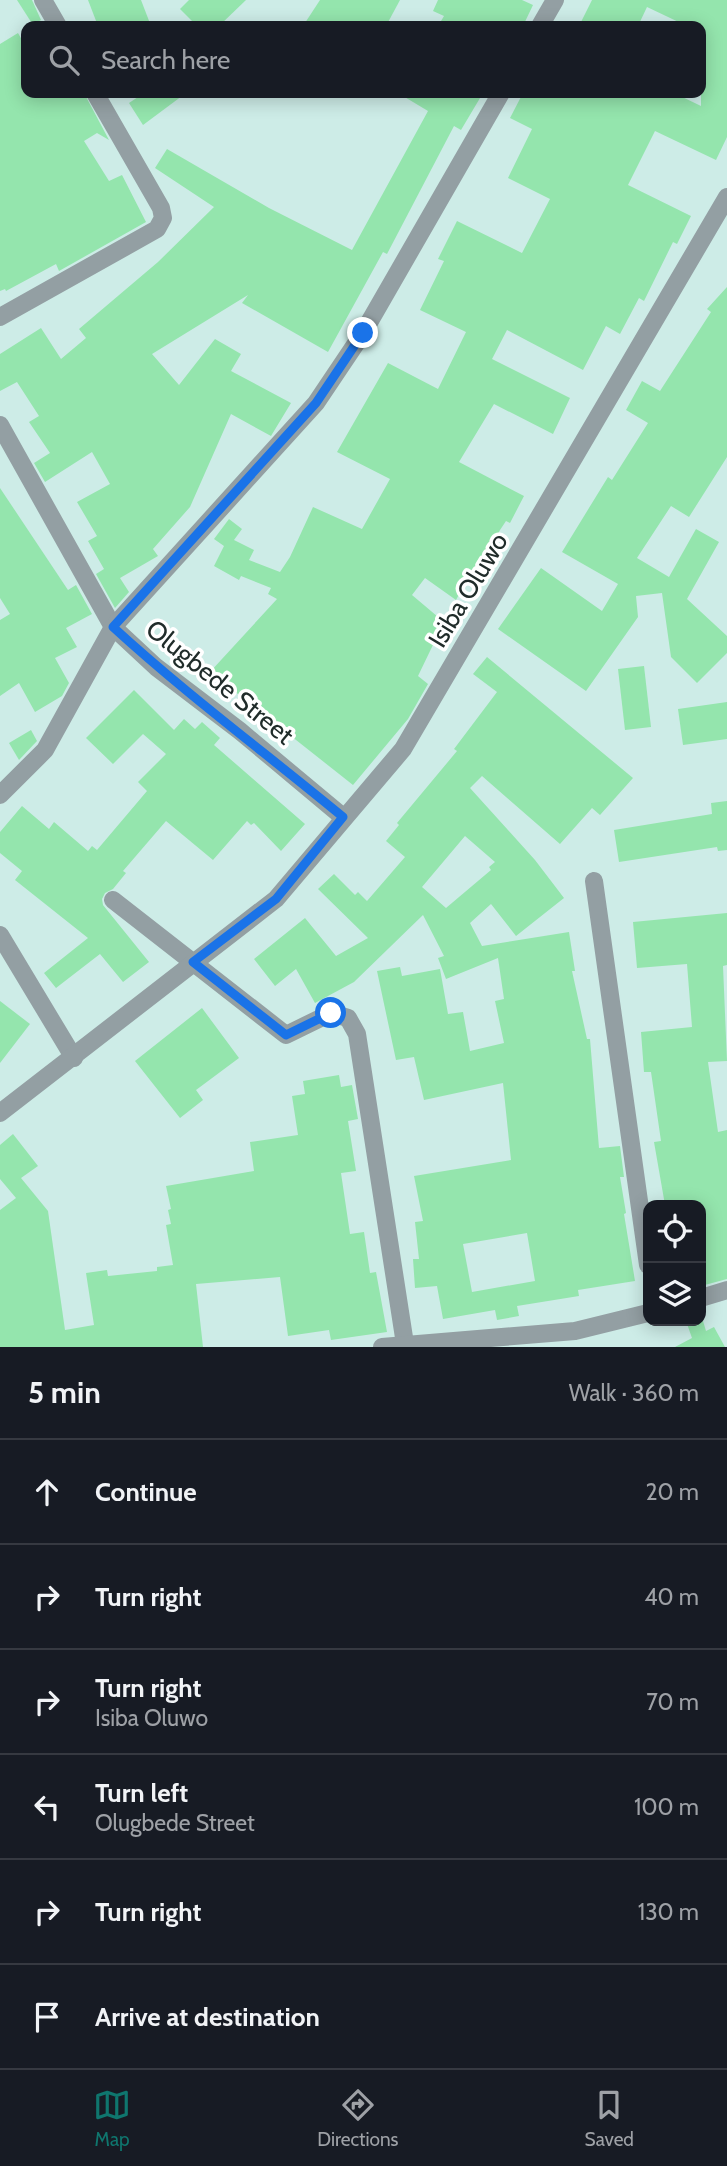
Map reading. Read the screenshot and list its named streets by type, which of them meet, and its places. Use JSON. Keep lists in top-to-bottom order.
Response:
{
  "streets": {
    "street": ["Isiba Oluwo", "Olugbede Street"]
  },
  "crossings": [
    ["Isiba Oluwo", "Olugbede Street"]
  ],
  "page": {
    "search": "Search here",
    "heading": ["5 min", "Walk · 360 m"],
    "list": [
      ["Continue", "20 m"],
      ["Turn right", "40 m"],
      ["Turn right", "Isiba Oluwo", "70 m"],
      ["Turn left", "Olugbede Street", "100 m"],
      ["Turn right", "130 m"],
      "Arrive at destination"
    ],
    "nav": ["Map", "Directions", "Saved"]
  }
}
